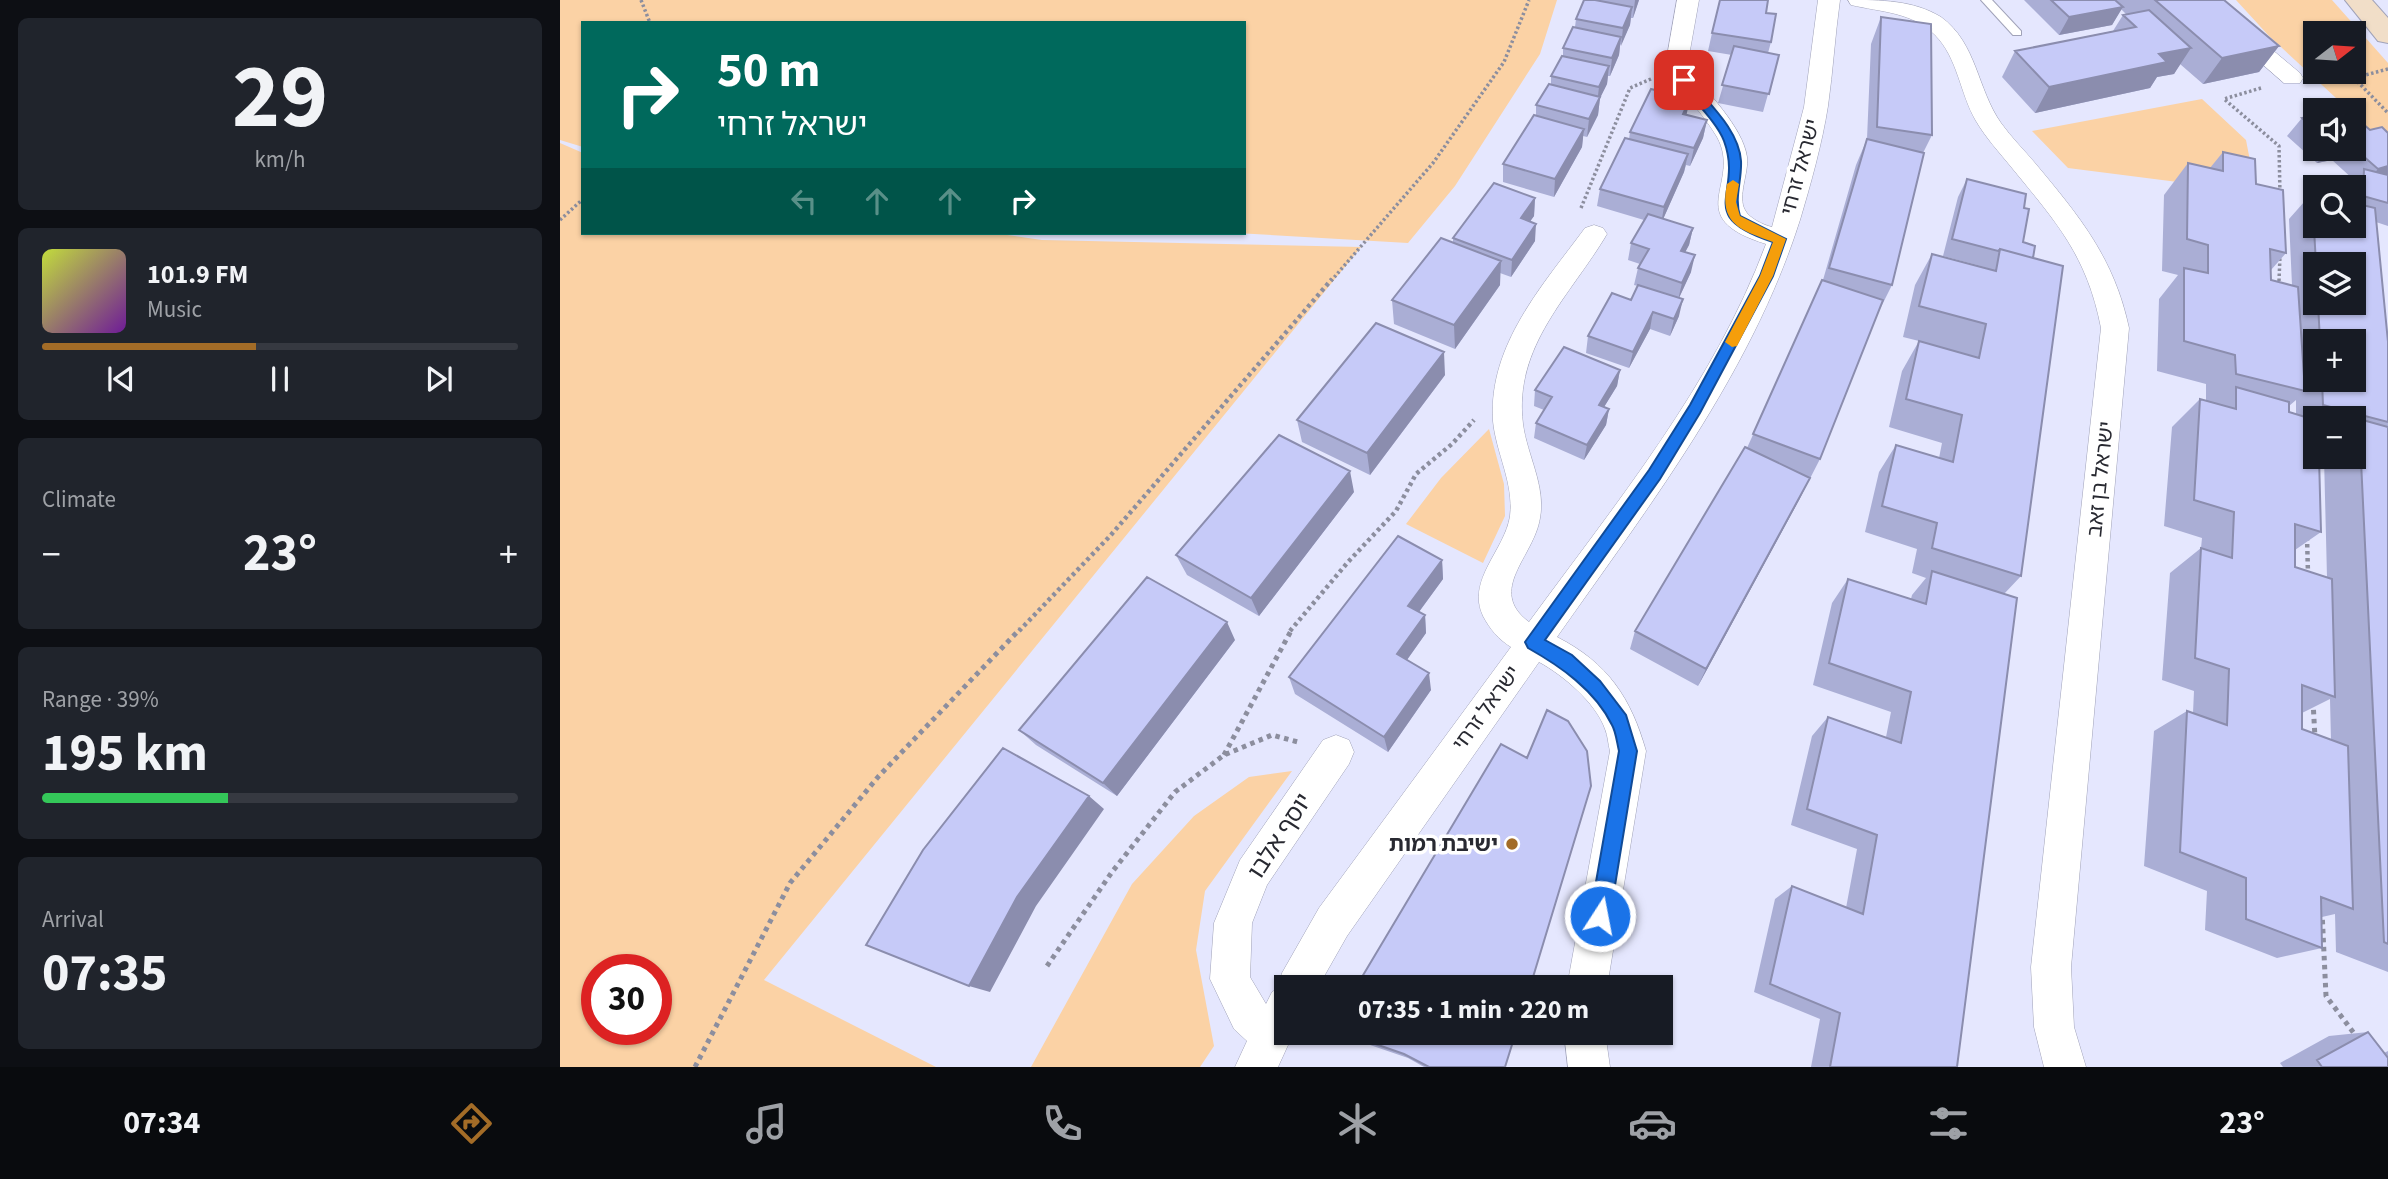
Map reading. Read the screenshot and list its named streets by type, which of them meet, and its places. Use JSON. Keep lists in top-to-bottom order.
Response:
{
  "streets": {
    "street": ["ישראל זרחי", "ישראל בן זאב", "יוסף אלבו"]
  },
  "places": ["ישיבת רמות"],
  "north": "right",
  "page": {
    "tile": [
      ["29", "km/h"],
      "Climate",
      ["Range · 39%", "195 km"],
      ["Arrival", "07:35"]
    ],
    "map_buttons": ["+", "−"],
    "turn": ["50 m", "ישראל זרחי"],
    "song": ["101.9 FM", "Music"],
    "heat": ["−", "23°", "+"],
    "limit": "30",
    "trip": "07:35 · 1 min · 220 m",
    "tabs": ["07:34", "23°"]
  }
}
